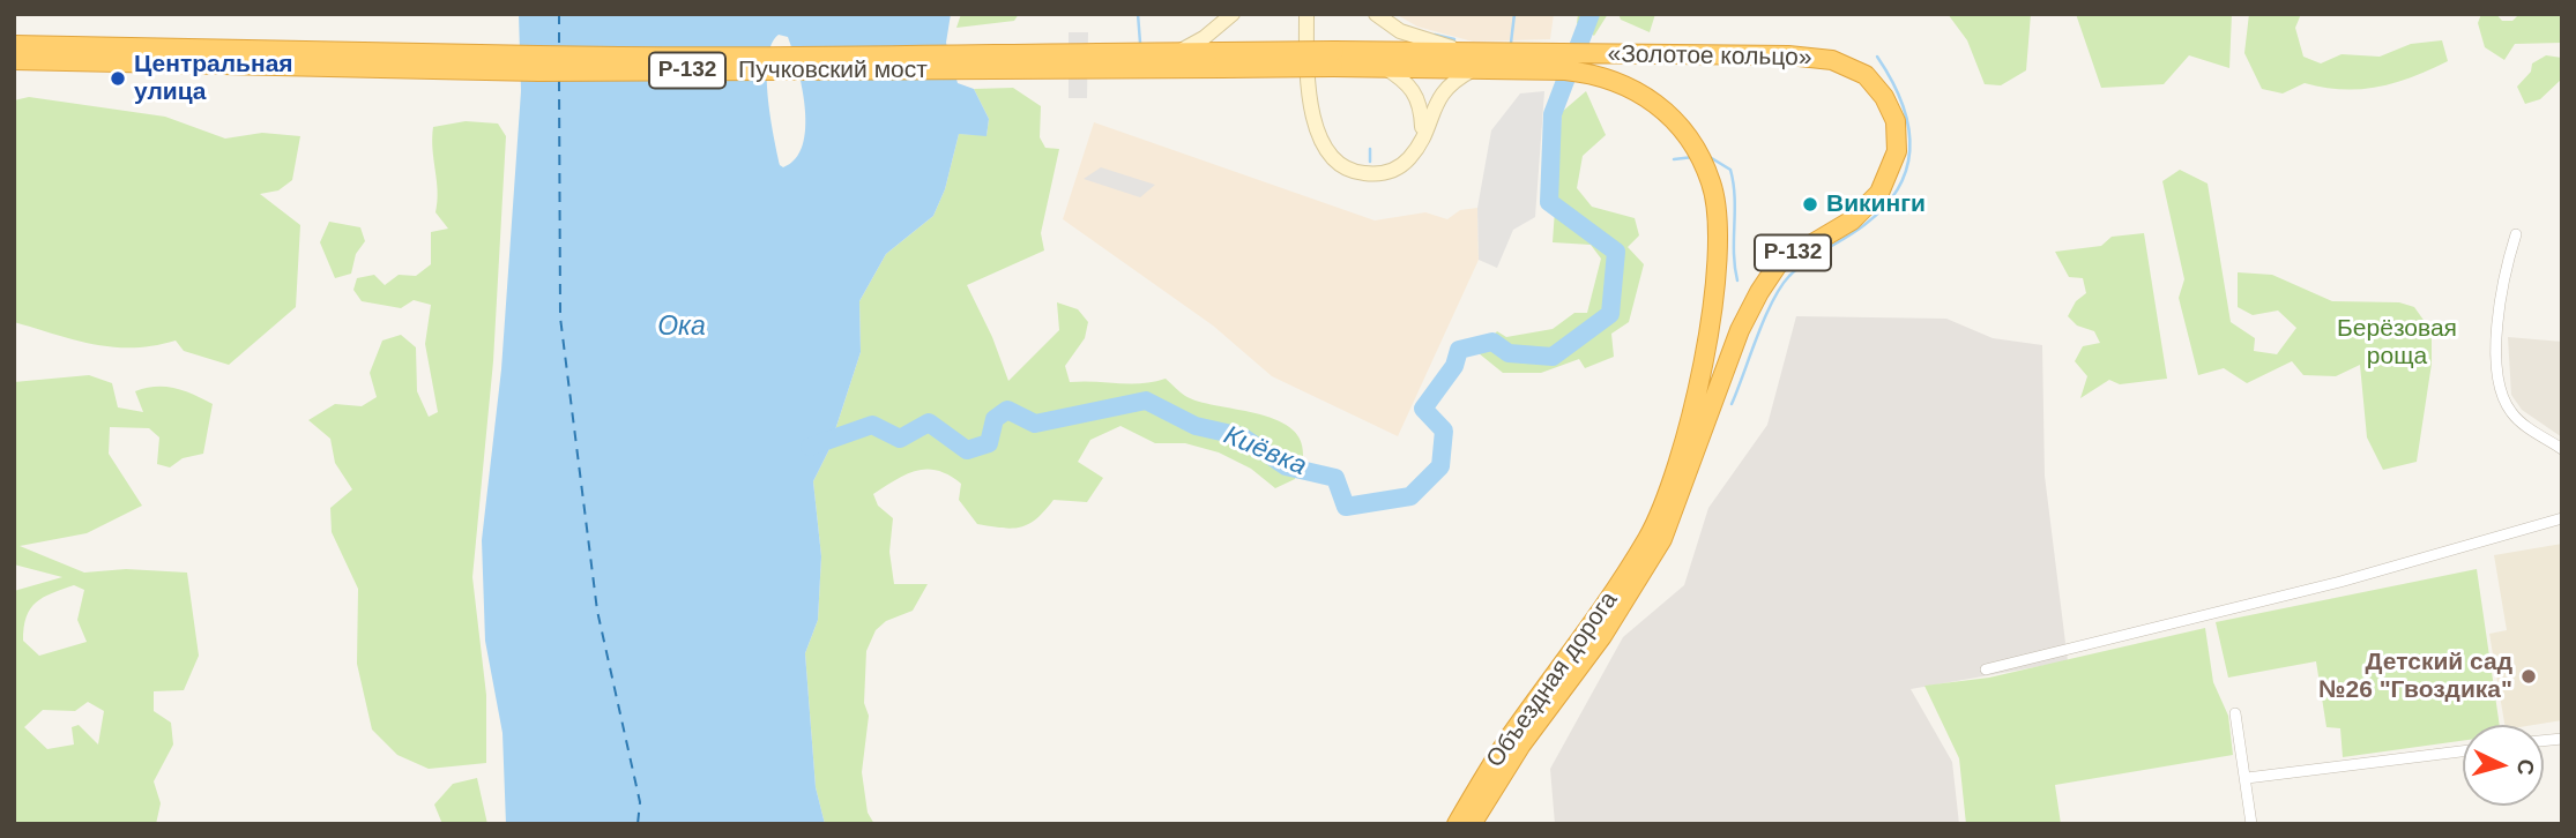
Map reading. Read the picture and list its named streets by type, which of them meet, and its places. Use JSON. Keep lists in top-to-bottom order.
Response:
{
  "streets": {
    "highway": [
      "«Золотое кольцо»",
      "Р-132",
      "Пучковский мост",
      "Объездная дорога"
    ]
  },
  "crossings": [
    ["«Золотое кольцо»", "Р-132"],
    ["«Золотое кольцо»", "Объездная дорога"],
    ["Р-132", "Пучковский мост"]
  ],
  "water": ["Ока", "Киёвка"],
  "parks": ["Берёзовая роща"],
  "places": ["Центральная улица", "Викинги", "Детский сад №26 \"Гвоздика\""],
  "north": "right"
}
